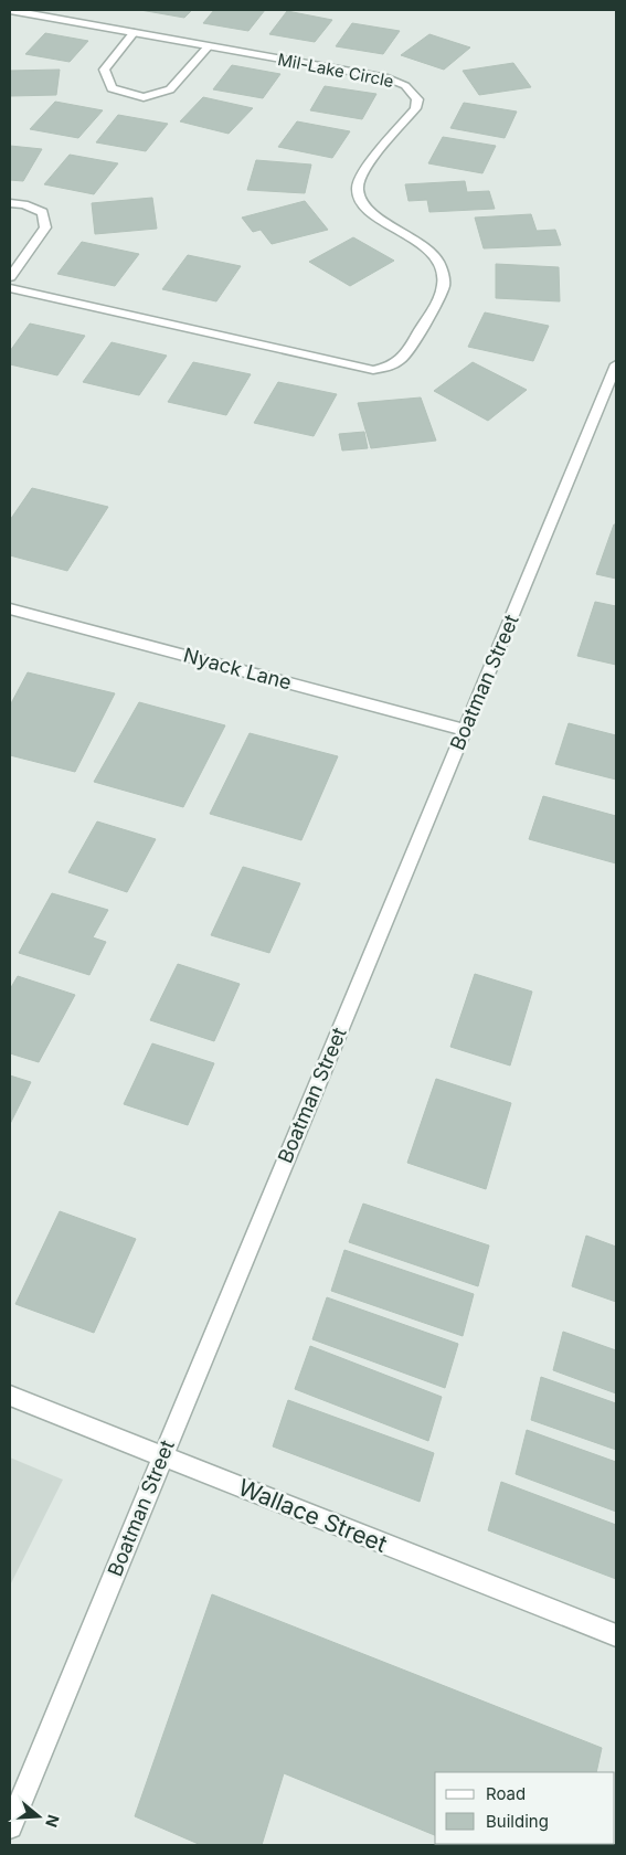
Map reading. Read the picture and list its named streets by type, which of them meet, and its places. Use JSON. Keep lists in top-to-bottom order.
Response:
{
  "streets": {
    "street": [
      "Mil-Lake Circle",
      "Nyack Lane",
      "Boatman Street",
      "Wallace Street"
    ]
  },
  "crossings": [
    ["Nyack Lane", "Boatman Street"],
    ["Boatman Street", "Wallace Street"]
  ],
  "legend": ["Road", "Building"],
  "north": "right"
}
